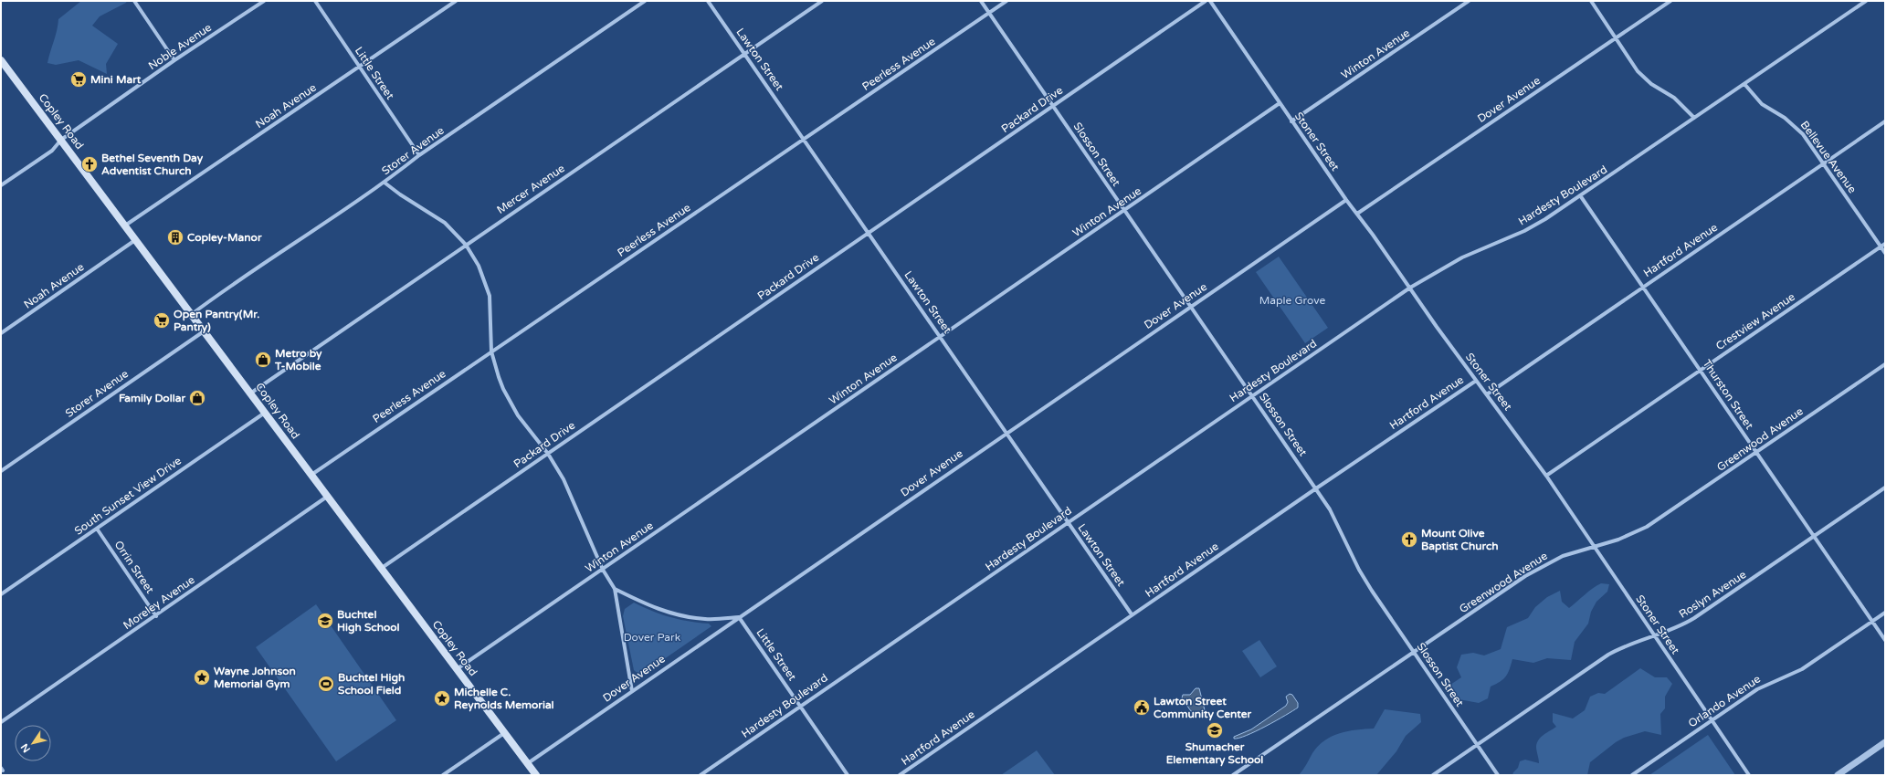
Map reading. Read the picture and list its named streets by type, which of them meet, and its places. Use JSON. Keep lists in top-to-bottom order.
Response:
{
  "streets": {
    "main road": ["Copley Road"],
    "street": [
      "Noble Avenue",
      "Winton Avenue",
      "Lawton Street",
      "Peerless Avenue",
      "Little Street",
      "Dover Avenue",
      "Noah Avenue",
      "Packard Drive",
      "Stoner Street",
      "Storer Avenue",
      "Slosson Street",
      "Bellevue Avenue",
      "Mercer Avenue",
      "Hardesty Boulevard",
      "Hartford Avenue",
      "Crestview Avenue",
      "Thurston Street",
      "Greenwood Avenue",
      "South Sunset View Drive",
      "Orrin Street",
      "Roslyn Avenue",
      "Moreley Avenue",
      "Orlando Avenue"
    ]
  },
  "crossings": [
    ["Noble Avenue", "Copley Road"],
    ["Winton Avenue", "Lawton Street"],
    ["Winton Avenue", "Copley Road"],
    ["Winton Avenue", "Stoner Street"],
    ["Winton Avenue", "Slosson Street"],
    ["Lawton Street", "Peerless Avenue"],
    ["Lawton Street", "Dover Avenue"],
    ["Lawton Street", "Packard Drive"],
    ["Lawton Street", "Mercer Avenue"],
    ["Lawton Street", "Hardesty Boulevard"],
    ["Lawton Street", "Hartford Avenue"],
    ["Peerless Avenue", "Copley Road"],
    ["Peerless Avenue", "Slosson Street"],
    ["Little Street", "Dover Avenue"],
    ["Little Street", "Noah Avenue"],
    ["Little Street", "Storer Avenue"],
    ["Little Street", "Hardesty Boulevard"],
    ["Dover Avenue", "Copley Road"],
    ["Dover Avenue", "Stoner Street"],
    ["Dover Avenue", "Slosson Street"],
    ["Noah Avenue", "Copley Road"],
    ["Packard Drive", "Copley Road"],
    ["Packard Drive", "Slosson Street"],
    ["Copley Road", "Storer Avenue"],
    ["Copley Road", "Mercer Avenue"],
    ["Copley Road", "South Sunset View Drive"],
    ["Copley Road", "Moreley Avenue"],
    ["Stoner Street", "Hardesty Boulevard"],
    ["Stoner Street", "Hartford Avenue"],
    ["Stoner Street", "Crestview Avenue"],
    ["Stoner Street", "Greenwood Avenue"],
    ["Stoner Street", "Roslyn Avenue"],
    ["Stoner Street", "Orlando Avenue"],
    ["Slosson Street", "Hardesty Boulevard"],
    ["Slosson Street", "Hartford Avenue"],
    ["Slosson Street", "Greenwood Avenue"],
    ["Slosson Street", "Roslyn Avenue"],
    ["Bellevue Avenue", "Hardesty Boulevard"],
    ["Bellevue Avenue", "Hartford Avenue"],
    ["Bellevue Avenue", "Crestview Avenue"],
    ["Hardesty Boulevard", "Thurston Street"],
    ["Hartford Avenue", "Thurston Street"],
    ["Crestview Avenue", "Thurston Street"],
    ["Thurston Street", "Greenwood Avenue"],
    ["Thurston Street", "Roslyn Avenue"],
    ["Thurston Street", "Orlando Avenue"],
    ["South Sunset View Drive", "Orrin Street"],
    ["Orrin Street", "Moreley Avenue"]
  ],
  "parks": ["Maple Grove", "Dover Park"],
  "places": {
    "supermarket": ["Mini Mart", "Open Pantry(Mr. Pantry)"],
    "church": ["Bethel Seventh Day Adventist Church", "Mount Olive Baptist Church"],
    "building": ["Copley-Manor"],
    "shop": ["Metro by T-Mobile", "Family Dollar"],
    "school or university": ["Buchtel High School", "Shumacher Elementary School"],
    "place": ["Wayne Johnson Memorial Gym", "Michelle C. Reynolds Memorial"],
    "sports": ["Buchtel High School Field"],
    "public building": ["Lawton Street Community Center"]
  },
  "north": "bottom left"
}
